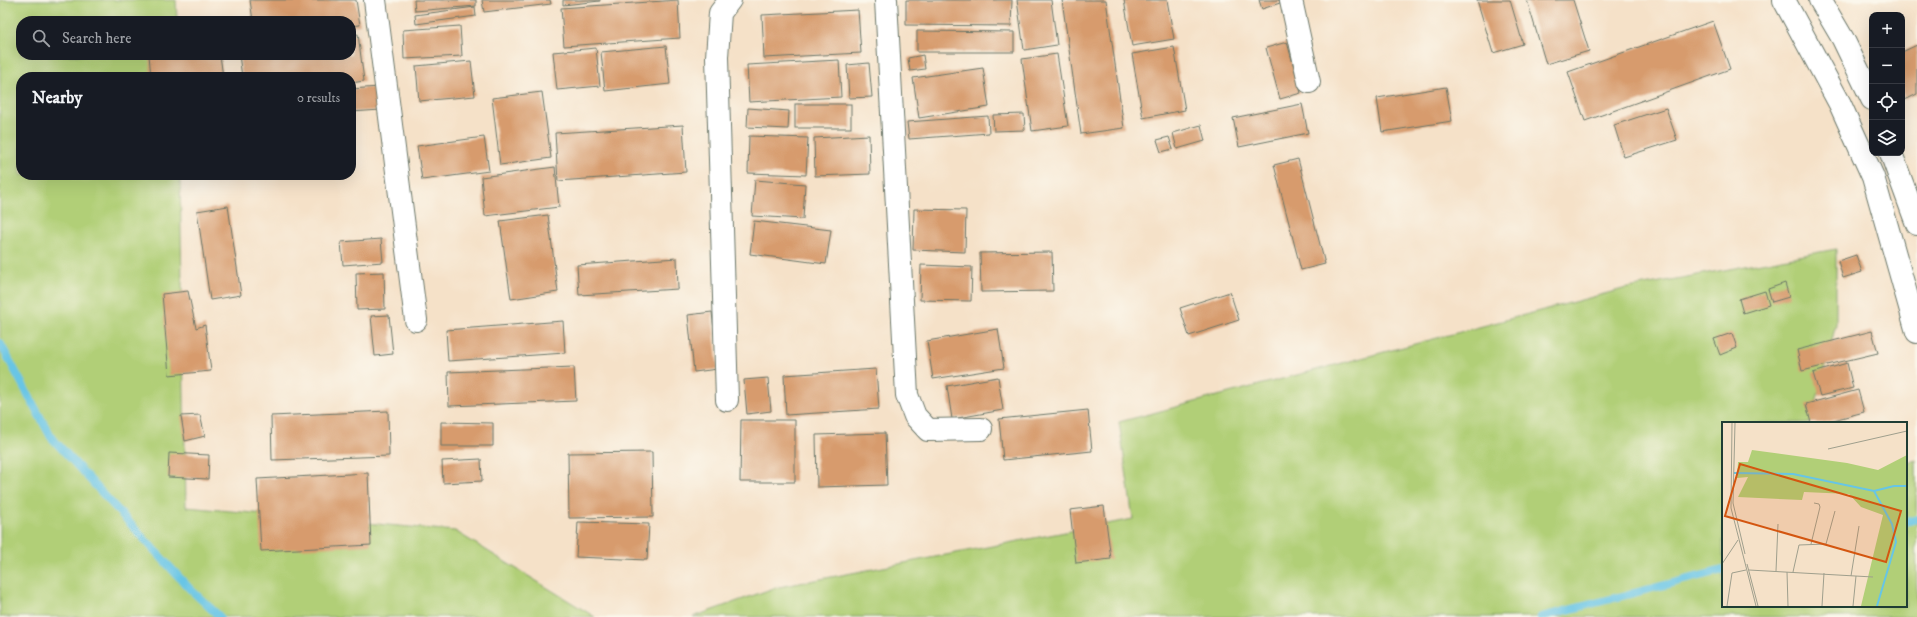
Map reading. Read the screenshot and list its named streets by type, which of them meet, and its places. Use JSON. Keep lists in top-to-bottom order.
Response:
{
  "page": {
    "map_buttons": ["+", "−"],
    "search": "Search here",
    "heading": ["Nearby", "0 results"]
  }
}
